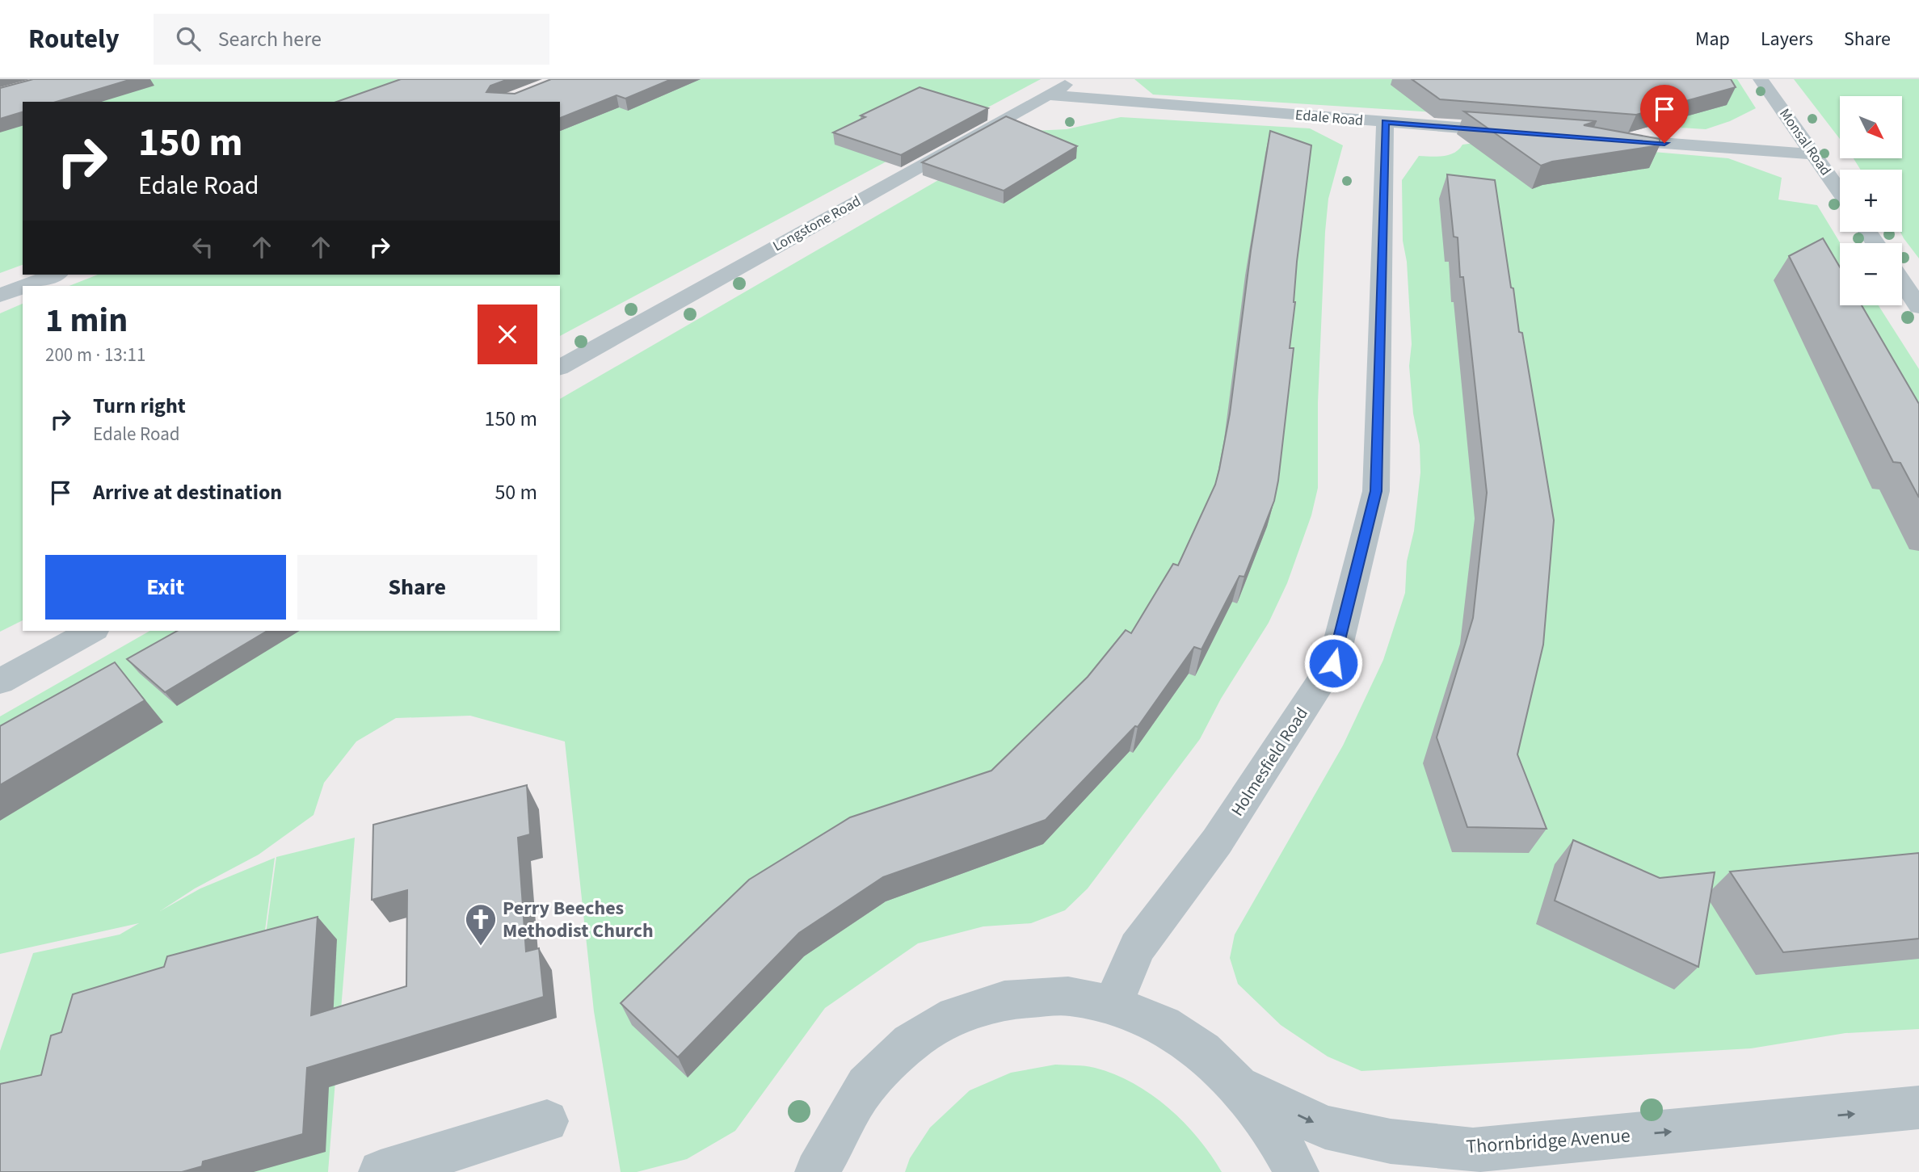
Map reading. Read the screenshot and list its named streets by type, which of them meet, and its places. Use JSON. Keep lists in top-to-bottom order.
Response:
{
  "streets": {
    "street": [
      "Edale Road",
      "Monsal Road",
      "Longstone Road",
      "Holmesfield Road",
      "Thornbridge Avenue"
    ]
  },
  "crossings": [
    ["Edale Road", "Longstone Road"],
    ["Edale Road", "Holmesfield Road"],
    ["Holmesfield Road", "Thornbridge Avenue"]
  ],
  "one_way": ["Thornbridge Avenue"],
  "places": {
    "church": ["Perry Beeches Methodist Church"]
  },
  "north": "bottom right",
  "page": {
    "header": "Routely",
    "search": "Search here",
    "nav": ["Map", "Layers", "Share"],
    "map_buttons": ["+", "−"],
    "turn": ["150 m", "Edale Road"],
    "heading": ["1 min", "200 m · 13:11"],
    "list": [
      {
        "name": "Turn right",
        "note": "Edale Road",
        "value": "150 m"
      },
      {
        "name": "Arrive at destination",
        "value": "50 m"
      }
    ],
    "buttons": ["Exit", "Share"]
  }
}
